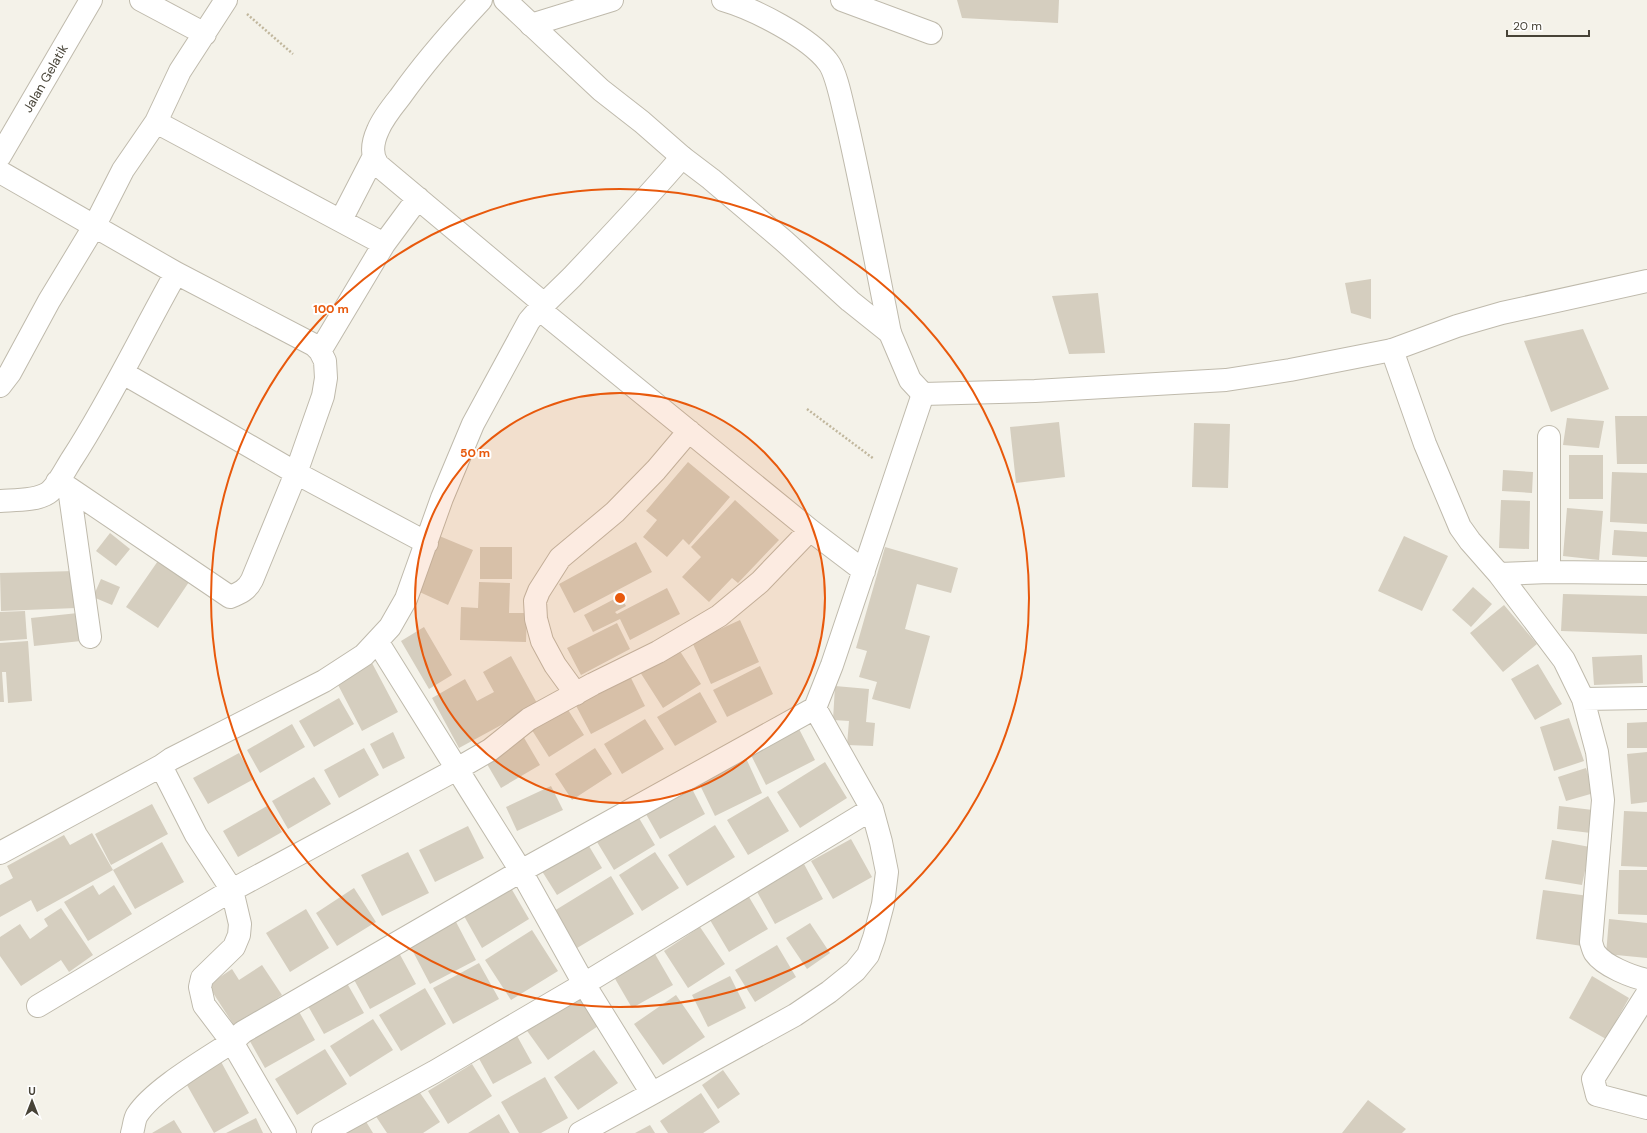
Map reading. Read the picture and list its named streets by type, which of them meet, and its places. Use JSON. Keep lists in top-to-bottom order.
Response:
{
  "streets": {
    "street": ["Jalan Gelatik"]
  },
  "scale_bar": "20 m",
  "north": "top",
  "rings": ["100 m", "50 m"]
}
